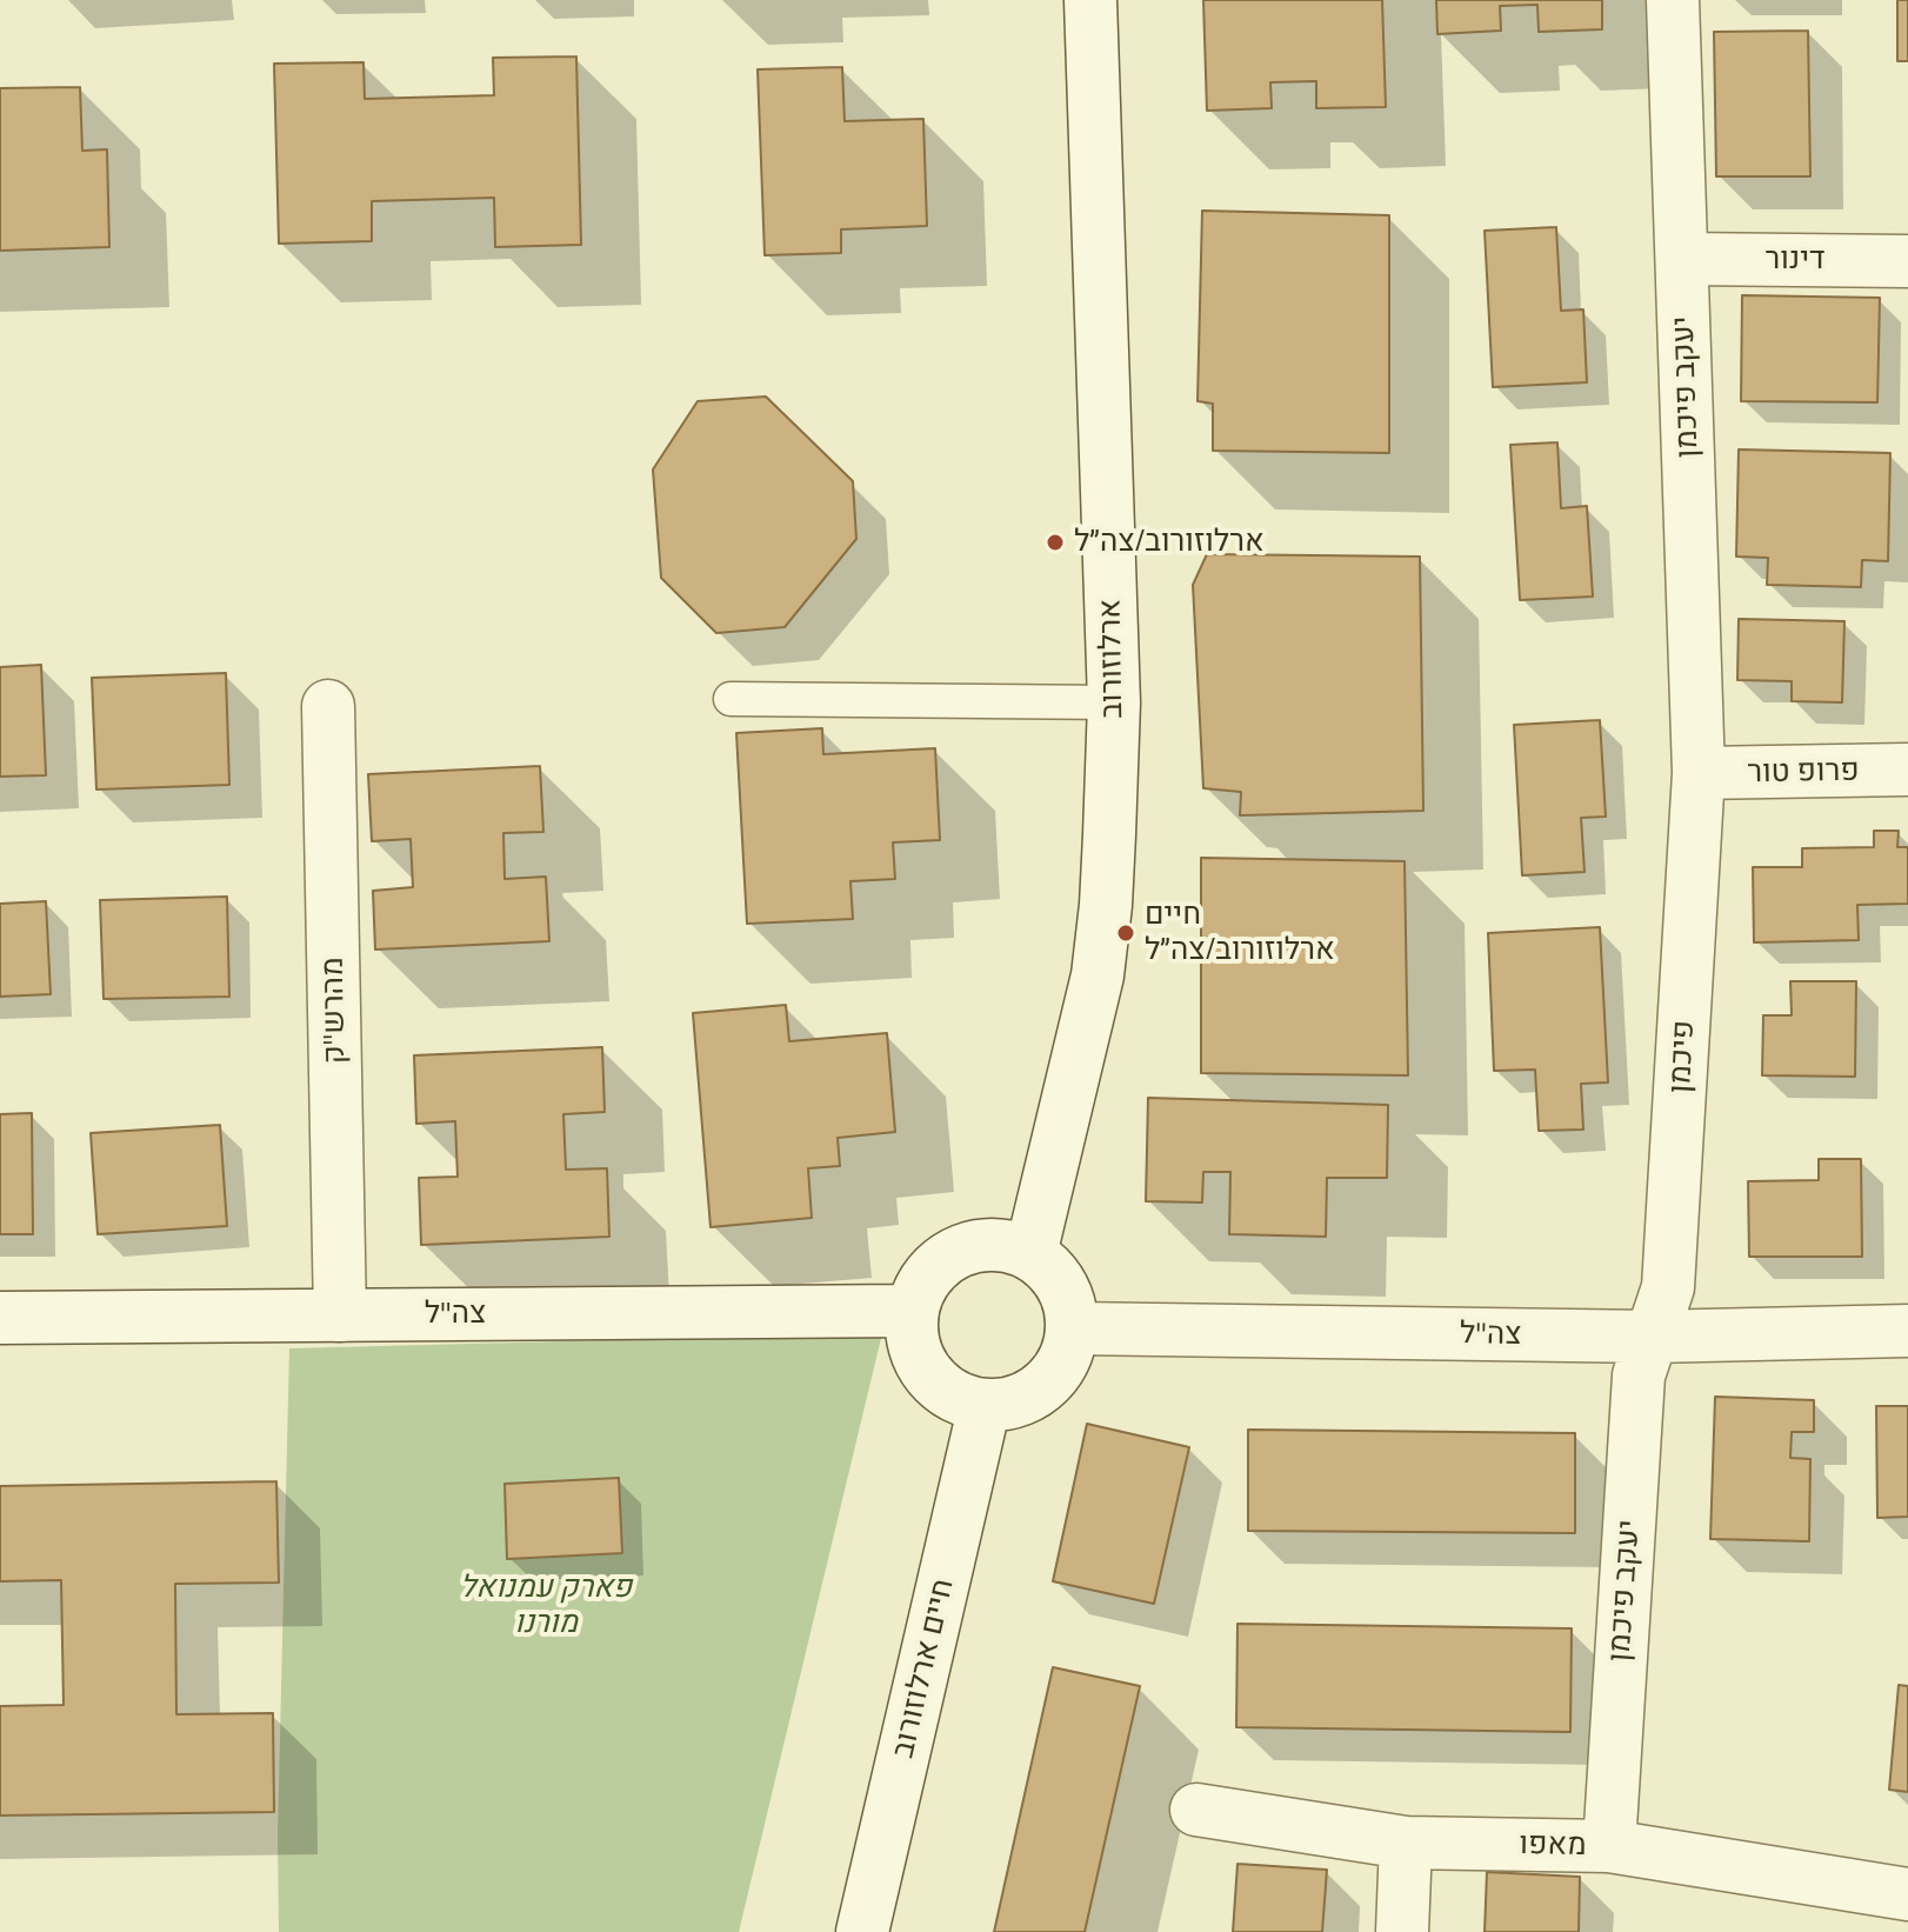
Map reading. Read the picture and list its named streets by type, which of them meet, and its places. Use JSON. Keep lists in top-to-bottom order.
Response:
{
  "streets": {
    "street": [
      "דינור",
      "יעקב פיכמן",
      "ארלוזורוב",
      "פרופ טור",
      "מהרש\"ק",
      "פיכמן",
      "צה\"ל",
      "חיים ארלוזורוב",
      "מאפו"
    ]
  },
  "crossings": [
    ["דינור", "יעקב פיכמן"],
    ["יעקב פיכמן", "פרופ טור"],
    ["יעקב פיכמן", "פיכמן"],
    ["יעקב פיכמן", "צה\"ל"],
    ["יעקב פיכמן", "מאפו"],
    ["ארלוזורוב", "צה\"ל"],
    ["ארלוזורוב", "חיים ארלוזורוב"],
    ["פרופ טור", "פיכמן"],
    ["מהרש\"ק", "צה\"ל"],
    ["פיכמן", "צה\"ל"],
    ["צה\"ל", "חיים ארלוזורוב"]
  ],
  "parks": ["פארק עמנואל מורנו"],
  "places": ["ארלוזורוב/צה״ל", "חיים ארלוזורוב/צה״ל"]
}
